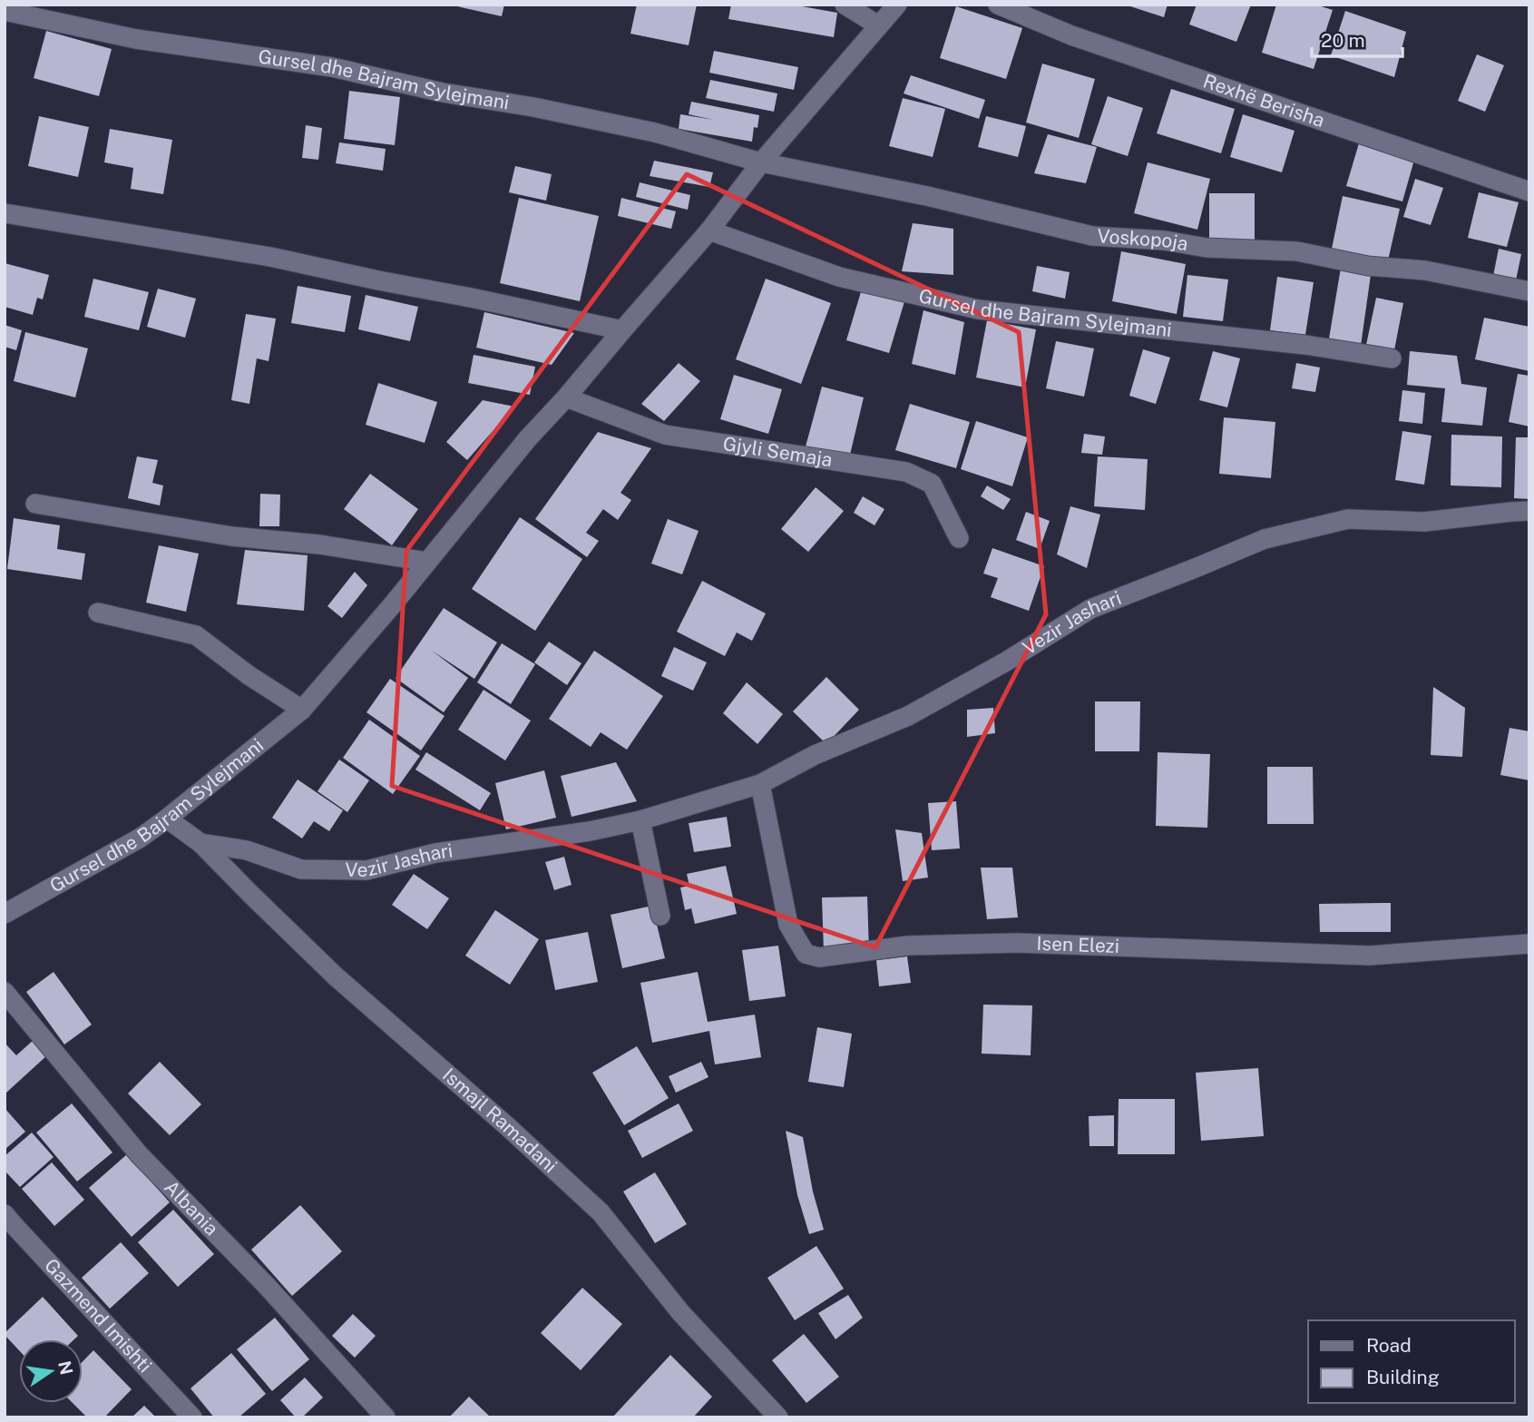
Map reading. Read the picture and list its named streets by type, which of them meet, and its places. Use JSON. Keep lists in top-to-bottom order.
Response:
{
  "streets": {
    "street": [
      "Gursel dhe Bajram Sylejmani",
      "Rexhë Berisha",
      "Voskopoja",
      "Gjyli Semaja",
      "Vezir Jashari",
      "Isen Elezi",
      "Ismajl Ramadani",
      "Albania",
      "Gazmend Imishti"
    ]
  },
  "crossings": [
    ["Gursel dhe Bajram Sylejmani", "Voskopoja"],
    ["Gursel dhe Bajram Sylejmani", "Gjyli Semaja"],
    ["Gursel dhe Bajram Sylejmani", "Vezir Jashari"],
    ["Vezir Jashari", "Isen Elezi"],
    ["Vezir Jashari", "Ismajl Ramadani"]
  ],
  "legend": ["Road", "Building"],
  "scale_bar": "20 m",
  "north": "right"
}
